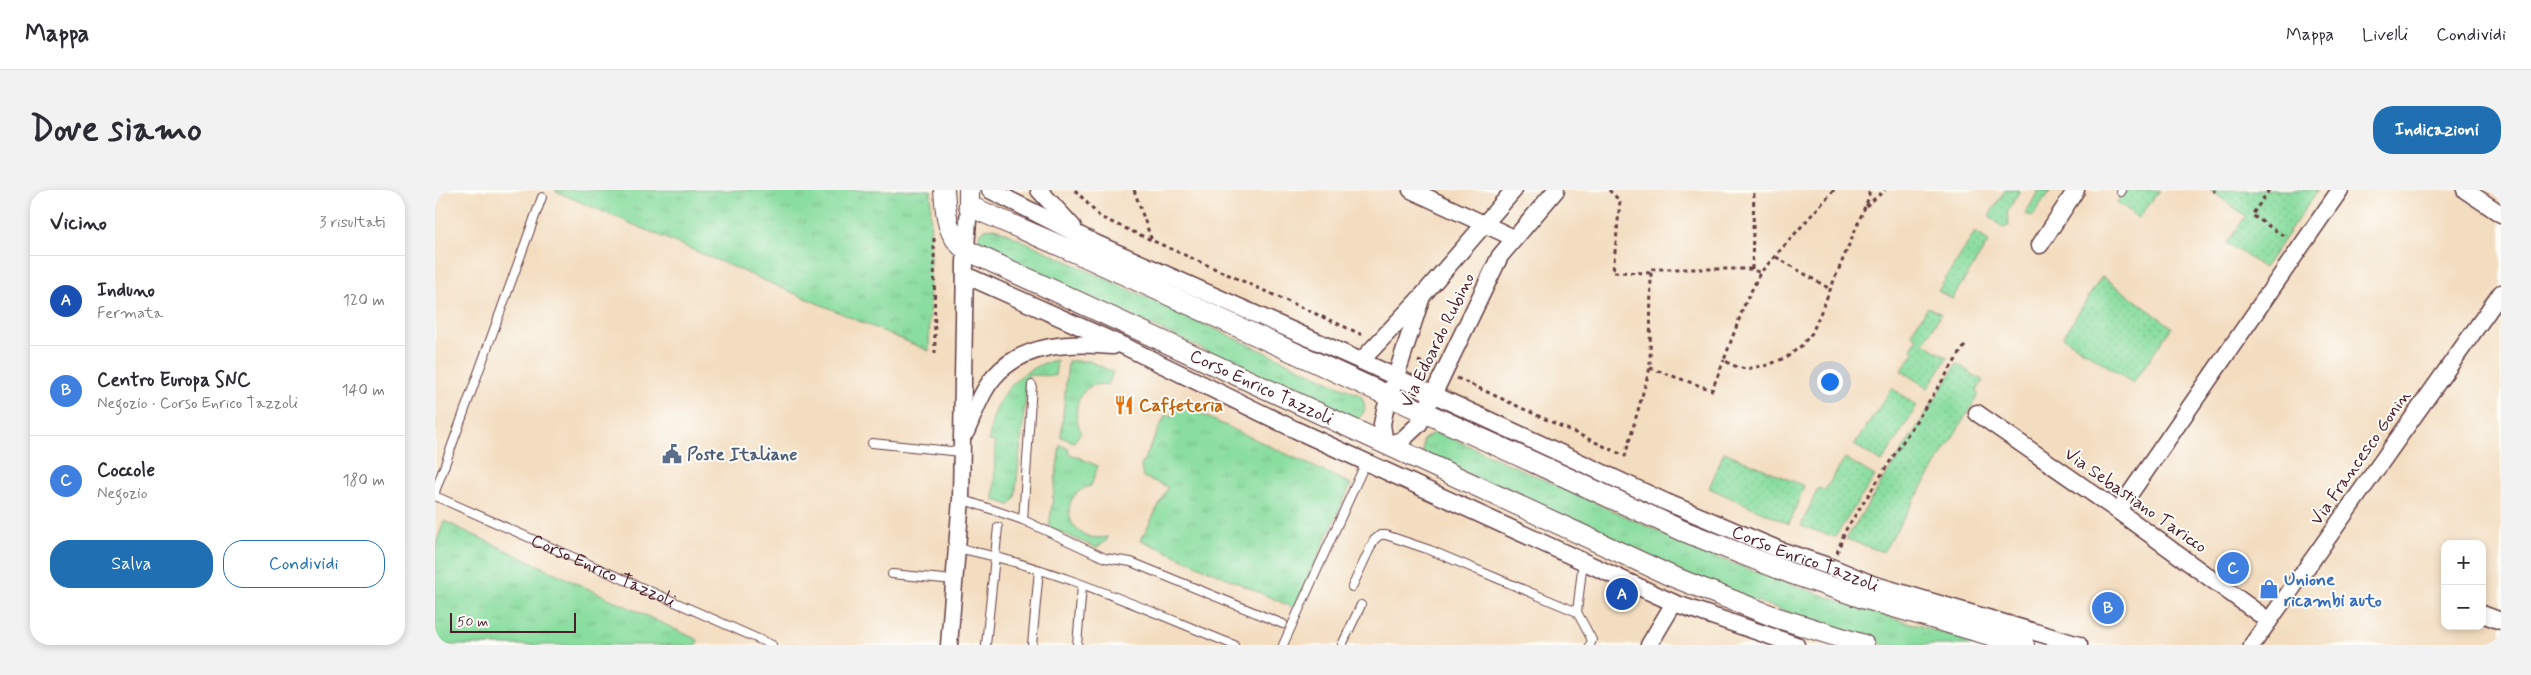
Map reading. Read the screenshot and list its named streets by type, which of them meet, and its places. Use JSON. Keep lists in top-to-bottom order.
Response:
{
  "streets": {
    "street": [
      "Via Edoardo Rubino",
      "Corso Enrico Tazzoli",
      "Via Francesco Gonin",
      "Via Sebastiano Taricco"
    ]
  },
  "crossings": [
    ["Via Edoardo Rubino", "Corso Enrico Tazzoli"],
    ["Via Francesco Gonin", "Via Sebastiano Taricco"]
  ],
  "places": {
    "restaurant": ["Caffeteria"],
    "public building": ["Poste Italiane"],
    "shop": ["Unione ricambi auto"]
  },
  "scale_bar": "50 m",
  "page": {
    "header": "Mappa",
    "nav": ["Mappa", "Livelli", "Condividi"],
    "buttons": [
      "Indicazioni",
      ["Salva", "Condividi"]
    ],
    "title": "Dove siamo",
    "heading": ["Vicino", "3 risultati"],
    "list": [
      {
        "mark": "A",
        "name": "Induno",
        "note": "Fermata",
        "value": "120 m"
      },
      {
        "mark": "B",
        "name": "Centro Europa SNC",
        "note": "Negozio · Corso Enrico Tazzoli",
        "value": "140 m"
      },
      {
        "mark": "C",
        "name": "Coccole",
        "note": "Negozio",
        "value": "180 m"
      }
    ],
    "map_buttons": ["+", "−"],
    "pins": ["C", "A", "B"],
    "scale": "50 m"
  }
}
